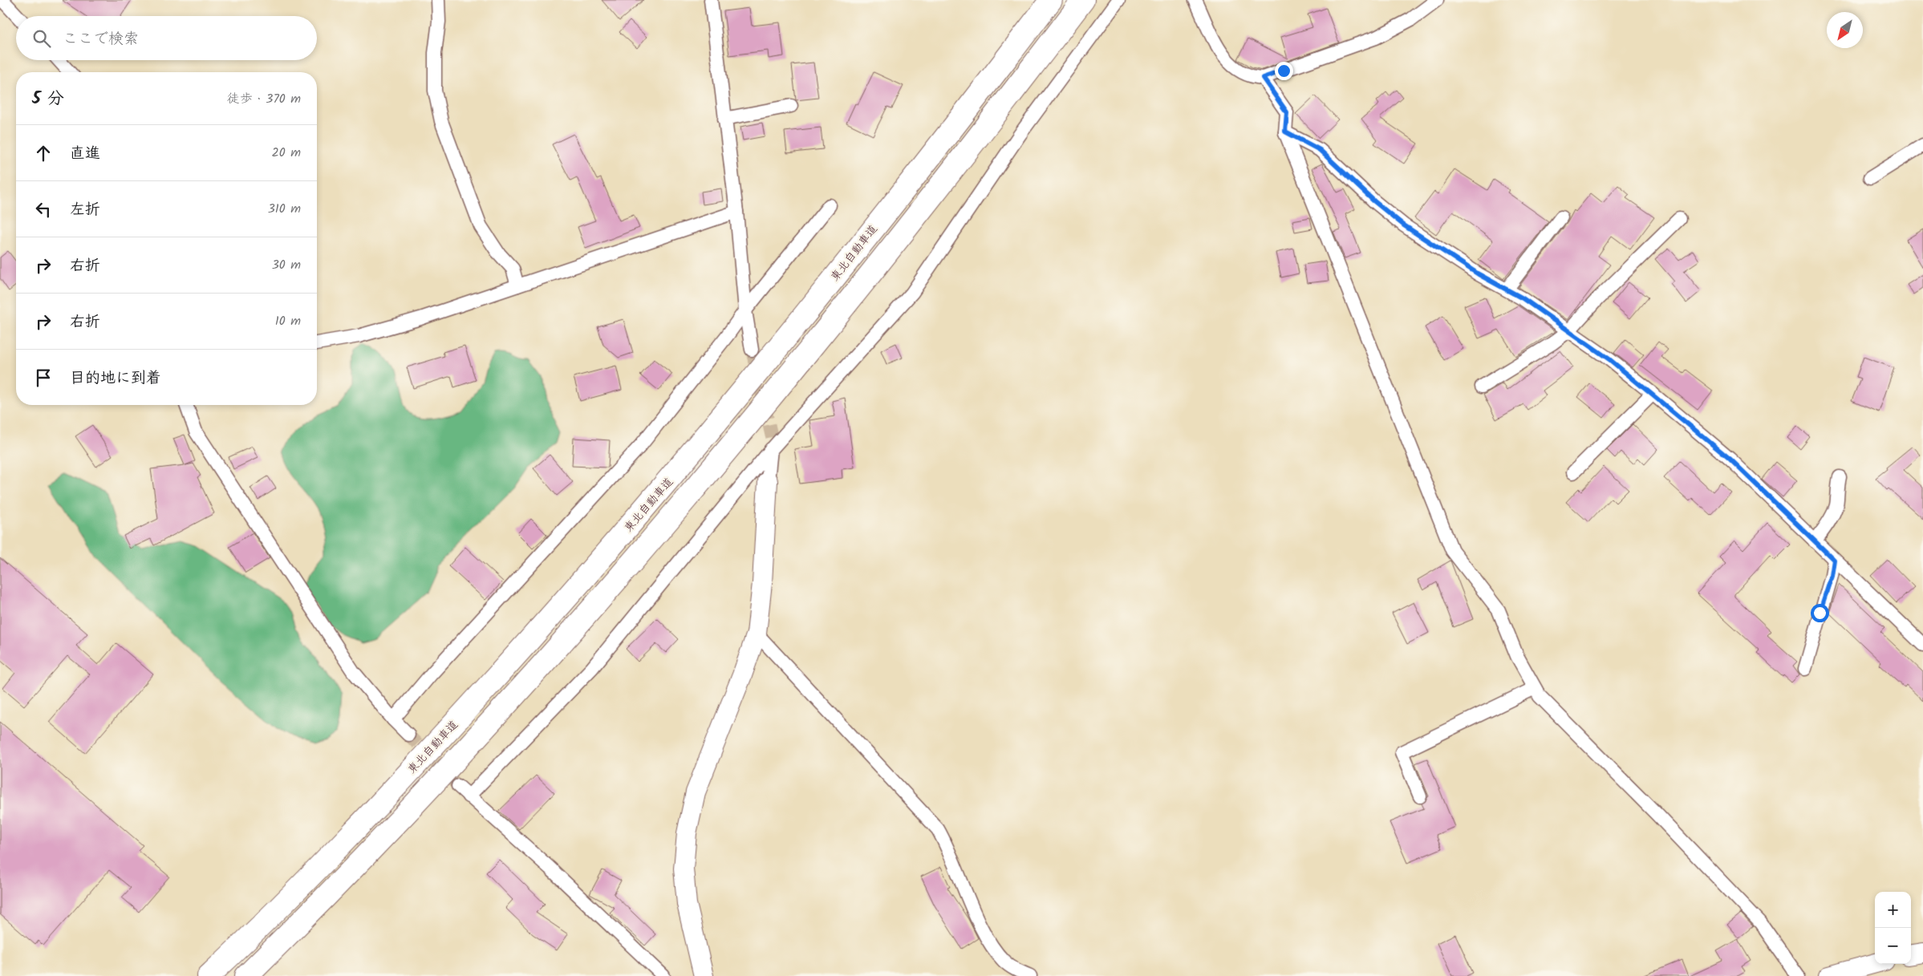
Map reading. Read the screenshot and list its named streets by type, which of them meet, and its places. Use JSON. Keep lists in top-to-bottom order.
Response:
{
  "streets": {
    "highway": ["東北自動車道"]
  },
  "north": "bottom left",
  "page": {
    "search": "ここで検索",
    "heading": ["5 分", "徒歩 · 370 m"],
    "list": [
      ["直進", "20 m"],
      ["左折", "310 m"],
      ["右折", "30 m"],
      ["右折", "10 m"],
      "目的地に到着"
    ],
    "map_buttons": ["+", "−"]
  }
}
